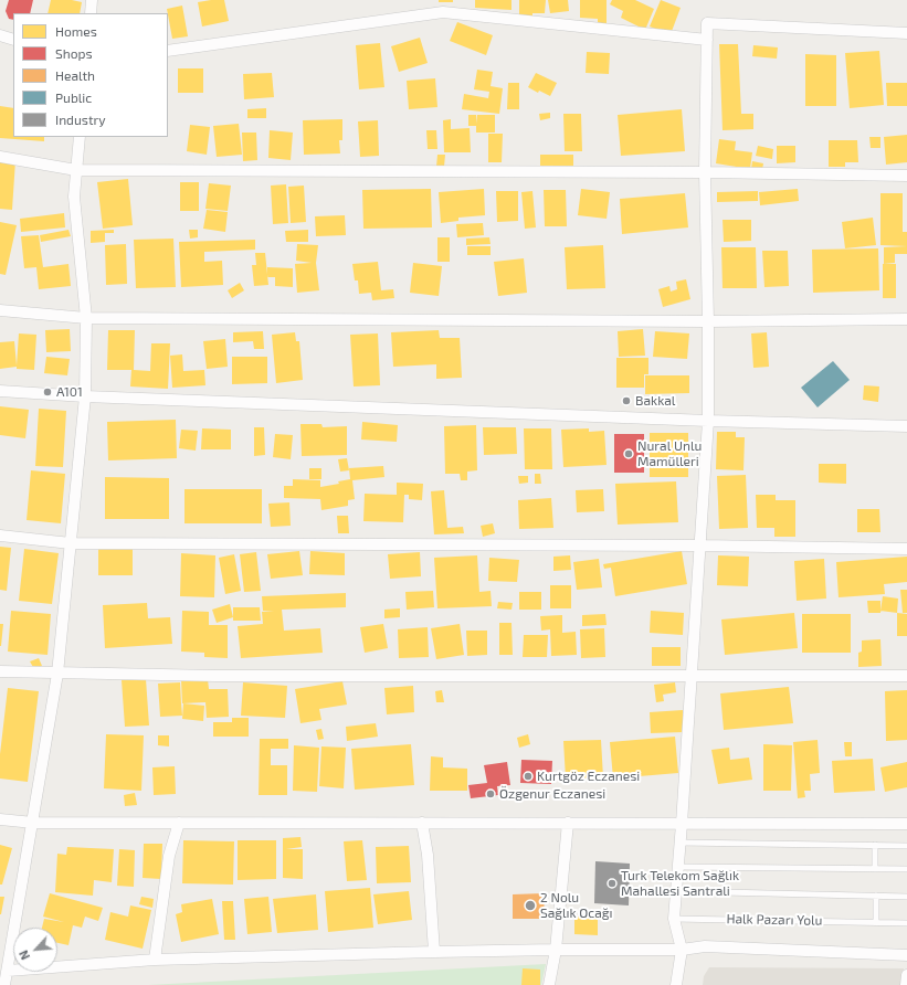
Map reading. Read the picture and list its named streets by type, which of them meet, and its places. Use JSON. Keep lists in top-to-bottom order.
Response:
{
  "streets": {
    "lane": ["Halk Pazarı Yolu"]
  },
  "places": [
    "A101",
    "Bakkal",
    "Nural Unlu Mamülleri",
    "Kurtgöz Eczanesi",
    "Özgenur Eczanesi",
    "Turk Telekom Sağlık Mahallesi Santrali",
    "2 Nolu Sağlık Ocağı"
  ],
  "legend": [
    "Homes",
    "Shops",
    "Health",
    "Public",
    "Industry"
  ],
  "north": "bottom left"
}
